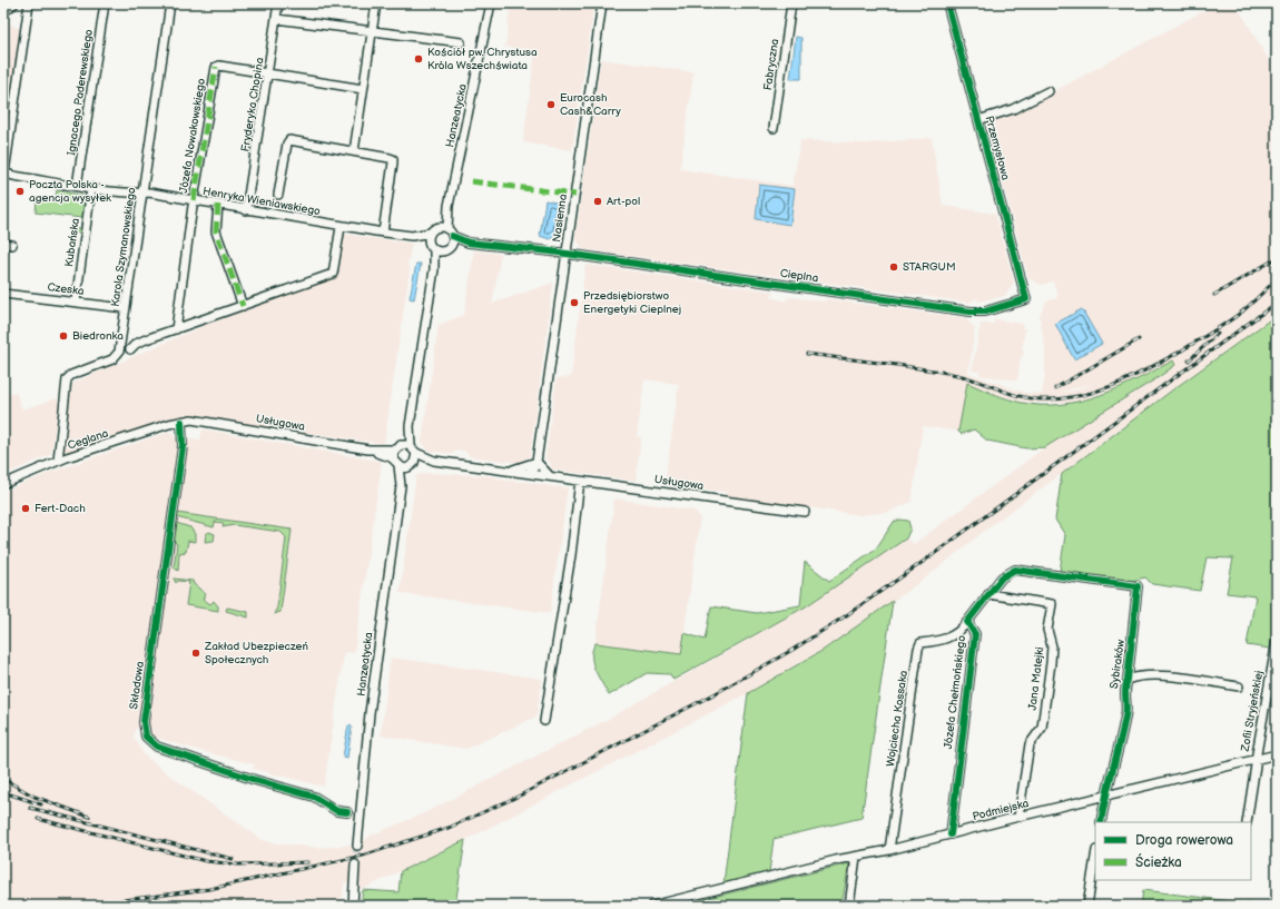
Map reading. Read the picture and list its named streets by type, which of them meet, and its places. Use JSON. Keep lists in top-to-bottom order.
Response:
{
  "streets": {
    "street": [
      "Fabryczna",
      "Ignacego Paderewskiego",
      "Fryderyka Chopina",
      "Hanzeatycka",
      "Józefa Nowakowskiego",
      "Przemysłowa",
      "Henryka Wieniawskiego",
      "Nasienna",
      "Kubańska",
      "Karola Szymanowskiego",
      "Cieplna",
      "Czeska",
      "Usługowa",
      "Ceglana",
      "Sybiraków",
      "Jana Matejki",
      "Składowa",
      "Józefa Chełmońskiego",
      "Zofii Stryjeńskiej",
      "Wojciecha Kossaka",
      "Podmiejska"
    ]
  },
  "crossings": [
    ["Ignacego Paderewskiego", "Henryka Wieniawskiego"],
    ["Fryderyka Chopina", "Józefa Nowakowskiego"],
    ["Fryderyka Chopina", "Henryka Wieniawskiego"],
    ["Hanzeatycka", "Henryka Wieniawskiego"],
    ["Hanzeatycka", "Usługowa"],
    ["Józefa Nowakowskiego", "Henryka Wieniawskiego"],
    ["Przemysłowa", "Cieplna"],
    ["Henryka Wieniawskiego", "Kubańska"],
    ["Henryka Wieniawskiego", "Karola Szymanowskiego"],
    ["Nasienna", "Cieplna"],
    ["Nasienna", "Usługowa"],
    ["Kubańska", "Czeska"],
    ["Karola Szymanowskiego", "Czeska"],
    ["Karola Szymanowskiego", "Ceglana"],
    ["Usługowa", "Ceglana"],
    ["Usługowa", "Składowa"],
    ["Ceglana", "Składowa"],
    ["Sybiraków", "Józefa Chełmońskiego"],
    ["Sybiraków", "Podmiejska"],
    ["Jana Matejki", "Józefa Chełmońskiego"],
    ["Jana Matejki", "Podmiejska"],
    ["Józefa Chełmońskiego", "Wojciecha Kossaka"],
    ["Józefa Chełmońskiego", "Podmiejska"],
    ["Zofii Stryjeńskiej", "Podmiejska"],
    ["Wojciecha Kossaka", "Podmiejska"]
  ],
  "places": [
    "Kościół pw. Chrystusa Króla Wszechświata",
    "Eurocash Cash&Carry",
    "Poczta Polska - agencja wysyłek",
    "Art-pol",
    "STARGUM",
    "Przedsiębiorstwo Energetyki Cieplnej",
    "Biedronka",
    "Fert-Dach",
    "Zakład Ubezpieczeń Społecznych"
  ],
  "legend": ["Droga rowerowa", "Ścieżka"]
}
